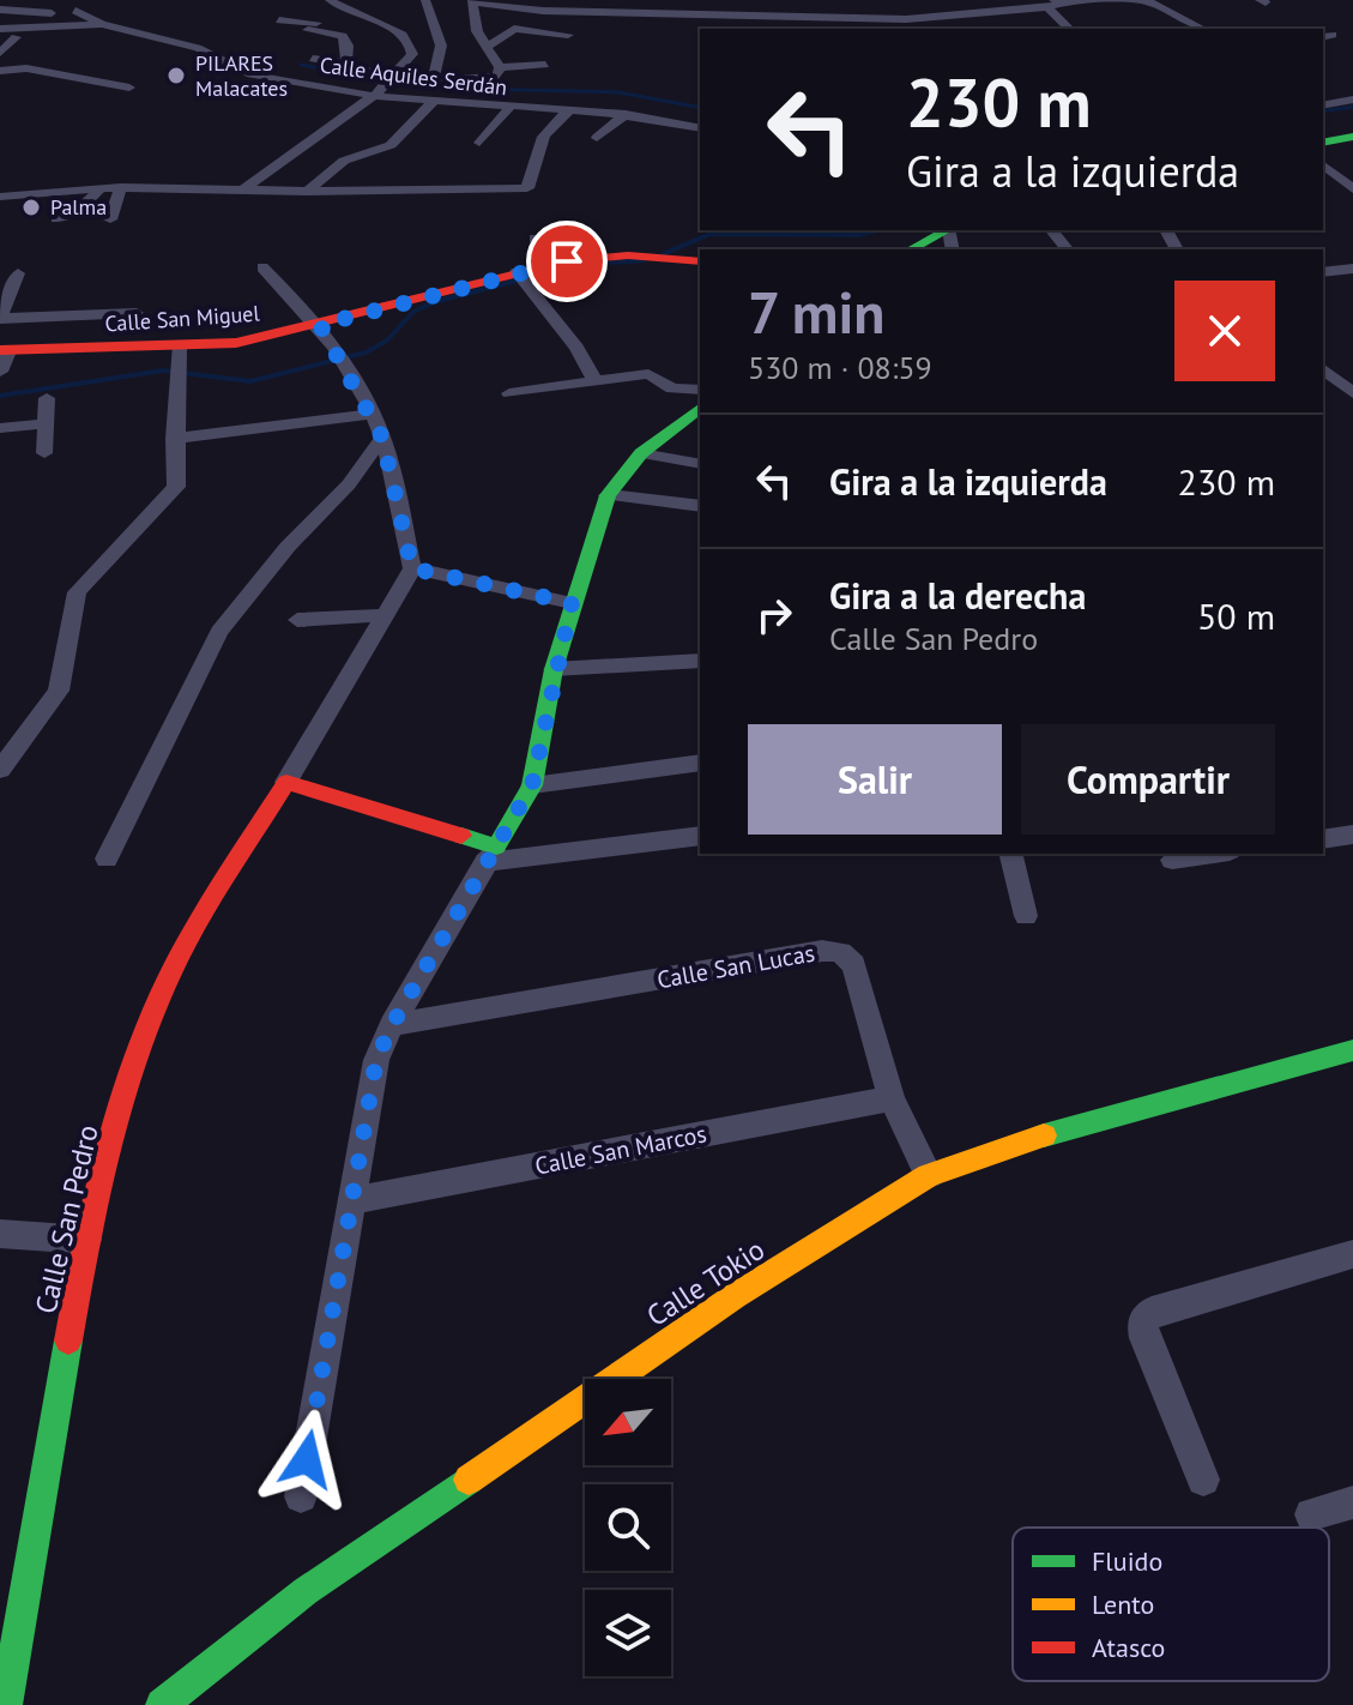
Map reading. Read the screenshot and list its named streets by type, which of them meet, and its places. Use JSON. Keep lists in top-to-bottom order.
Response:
{
  "streets": {
    "street": [
      "Calle Aquiles Serdán",
      "Calle San Miguel",
      "Calle San Lucas",
      "Calle San Marcos",
      "Calle San Pedro",
      "Calle Tokio"
    ]
  },
  "crossings": [
    ["Calle San Lucas", "Calle San Marcos"],
    ["Calle San Lucas", "Calle Tokio"]
  ],
  "places": ["PILARES Malacates", "Palma"],
  "legend": ["Fluido", "Lento", "Atasco"],
  "north": "bottom left",
  "page": {
    "turn": ["230 m", "Gira a la izquierda"],
    "heading": ["7 min", "530 m · 08:59"],
    "list": [
      {
        "name": "Gira a la izquierda",
        "value": "230 m"
      },
      {
        "name": "Gira a la derecha",
        "note": "Calle San Pedro",
        "value": "50 m"
      }
    ],
    "buttons": ["Salir", "Compartir"]
  }
}
